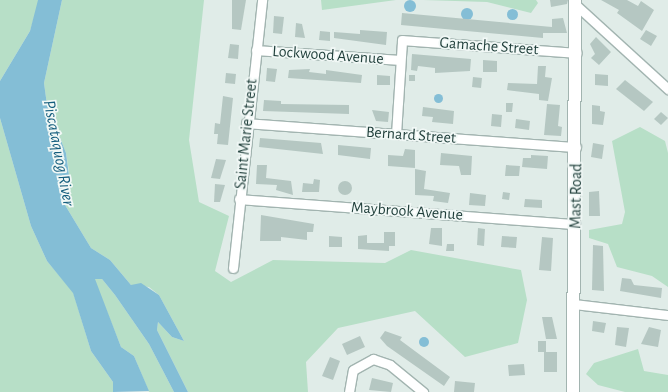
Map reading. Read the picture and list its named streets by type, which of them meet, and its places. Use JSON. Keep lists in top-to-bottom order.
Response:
{
  "streets": {
    "main road": ["Mast Road"],
    "street": [
      "Gamache Street",
      "Lockwood Avenue",
      "Saint Marie Street",
      "Bernard Street",
      "Maybrook Avenue"
    ]
  },
  "crossings": [
    ["Gamache Street", "Lockwood Avenue"],
    ["Gamache Street", "Mast Road"],
    ["Lockwood Avenue", "Saint Marie Street"],
    ["Saint Marie Street", "Bernard Street"],
    ["Saint Marie Street", "Maybrook Avenue"],
    ["Bernard Street", "Mast Road"],
    ["Mast Road", "Maybrook Avenue"]
  ],
  "water": ["Piscataquog River"]
}
